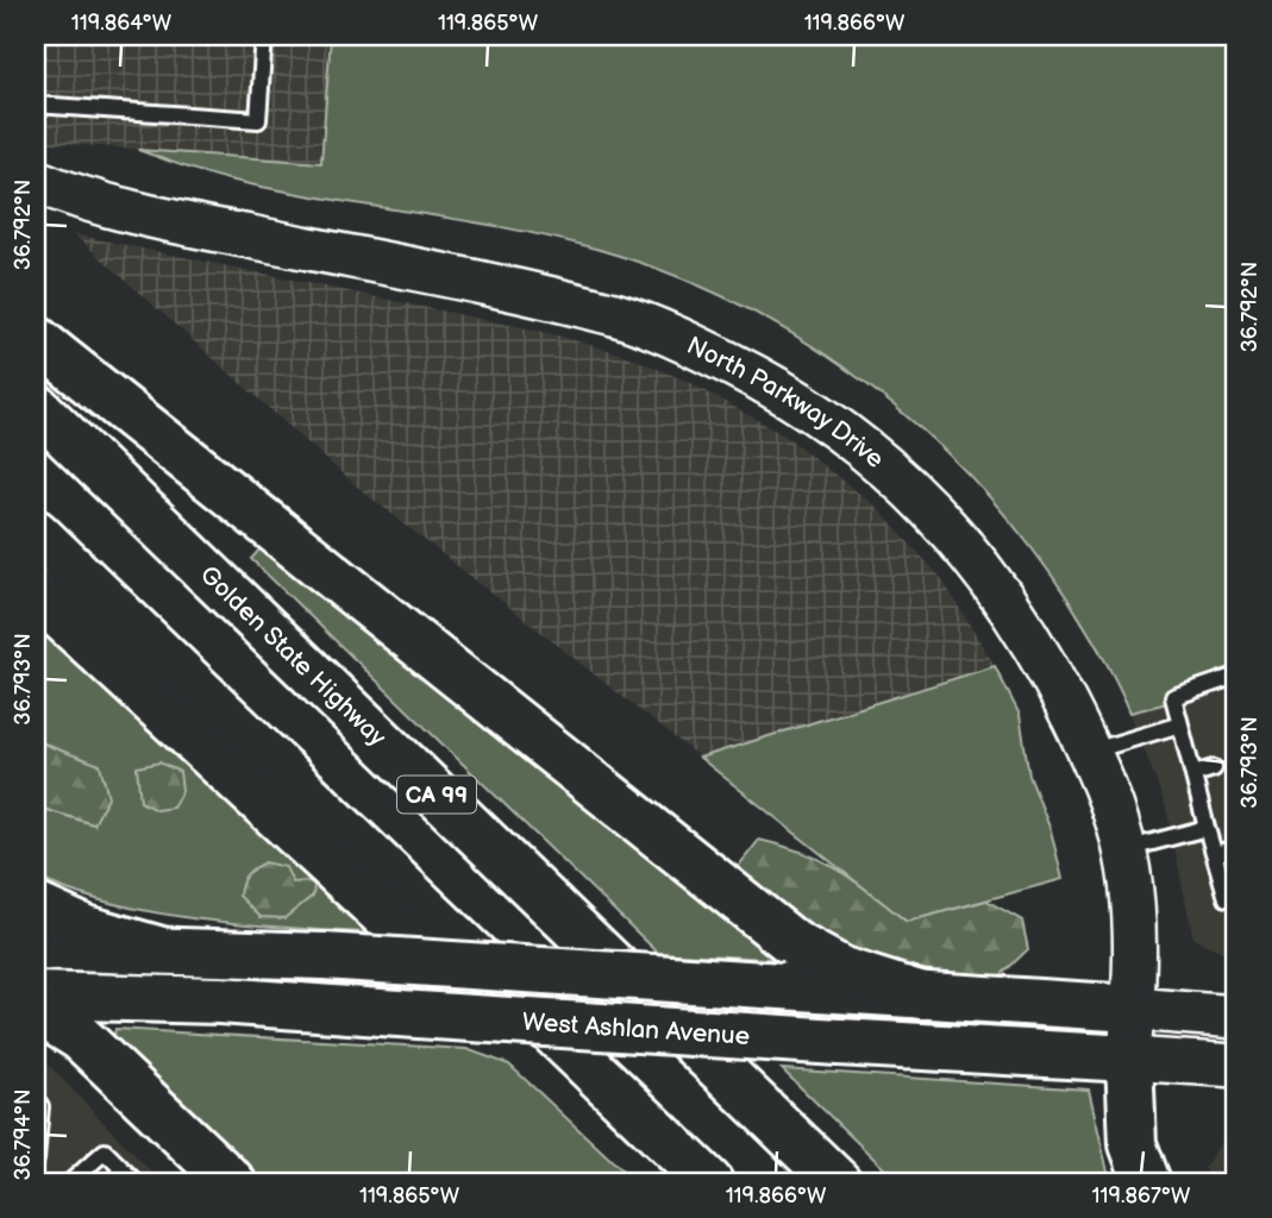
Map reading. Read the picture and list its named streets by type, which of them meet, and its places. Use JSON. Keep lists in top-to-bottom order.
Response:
{
  "streets": {
    "main road": ["Golden State Highway", "CA 99", "West Ashlan Avenue"],
    "street": ["North Parkway Drive"]
  },
  "crossings": [
    ["North Parkway Drive", "West Ashlan Avenue"]
  ],
  "coordinates": [
    "119.864°W",
    "119.865°W",
    "119.866°W",
    "36.792°N",
    "36.793°N",
    "36.794°N",
    "119.867°W"
  ]
}
